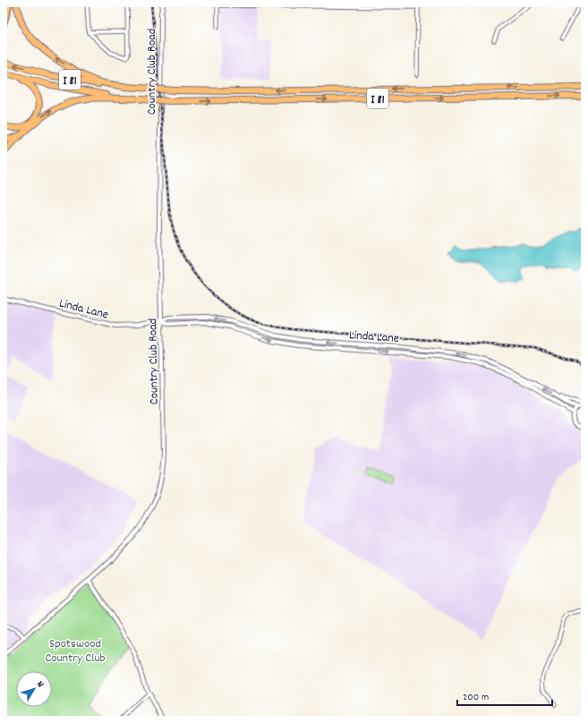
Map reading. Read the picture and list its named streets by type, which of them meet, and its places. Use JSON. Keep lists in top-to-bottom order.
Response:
{
  "streets": {
    "highway": ["I 81"],
    "street": ["Country Club Road", "Linda Lane"]
  },
  "crossings": [
    ["Country Club Road", "Linda Lane"]
  ],
  "parks": ["Spotswood Country Club"],
  "scale_bar": "200 m",
  "north": "top right"
}
